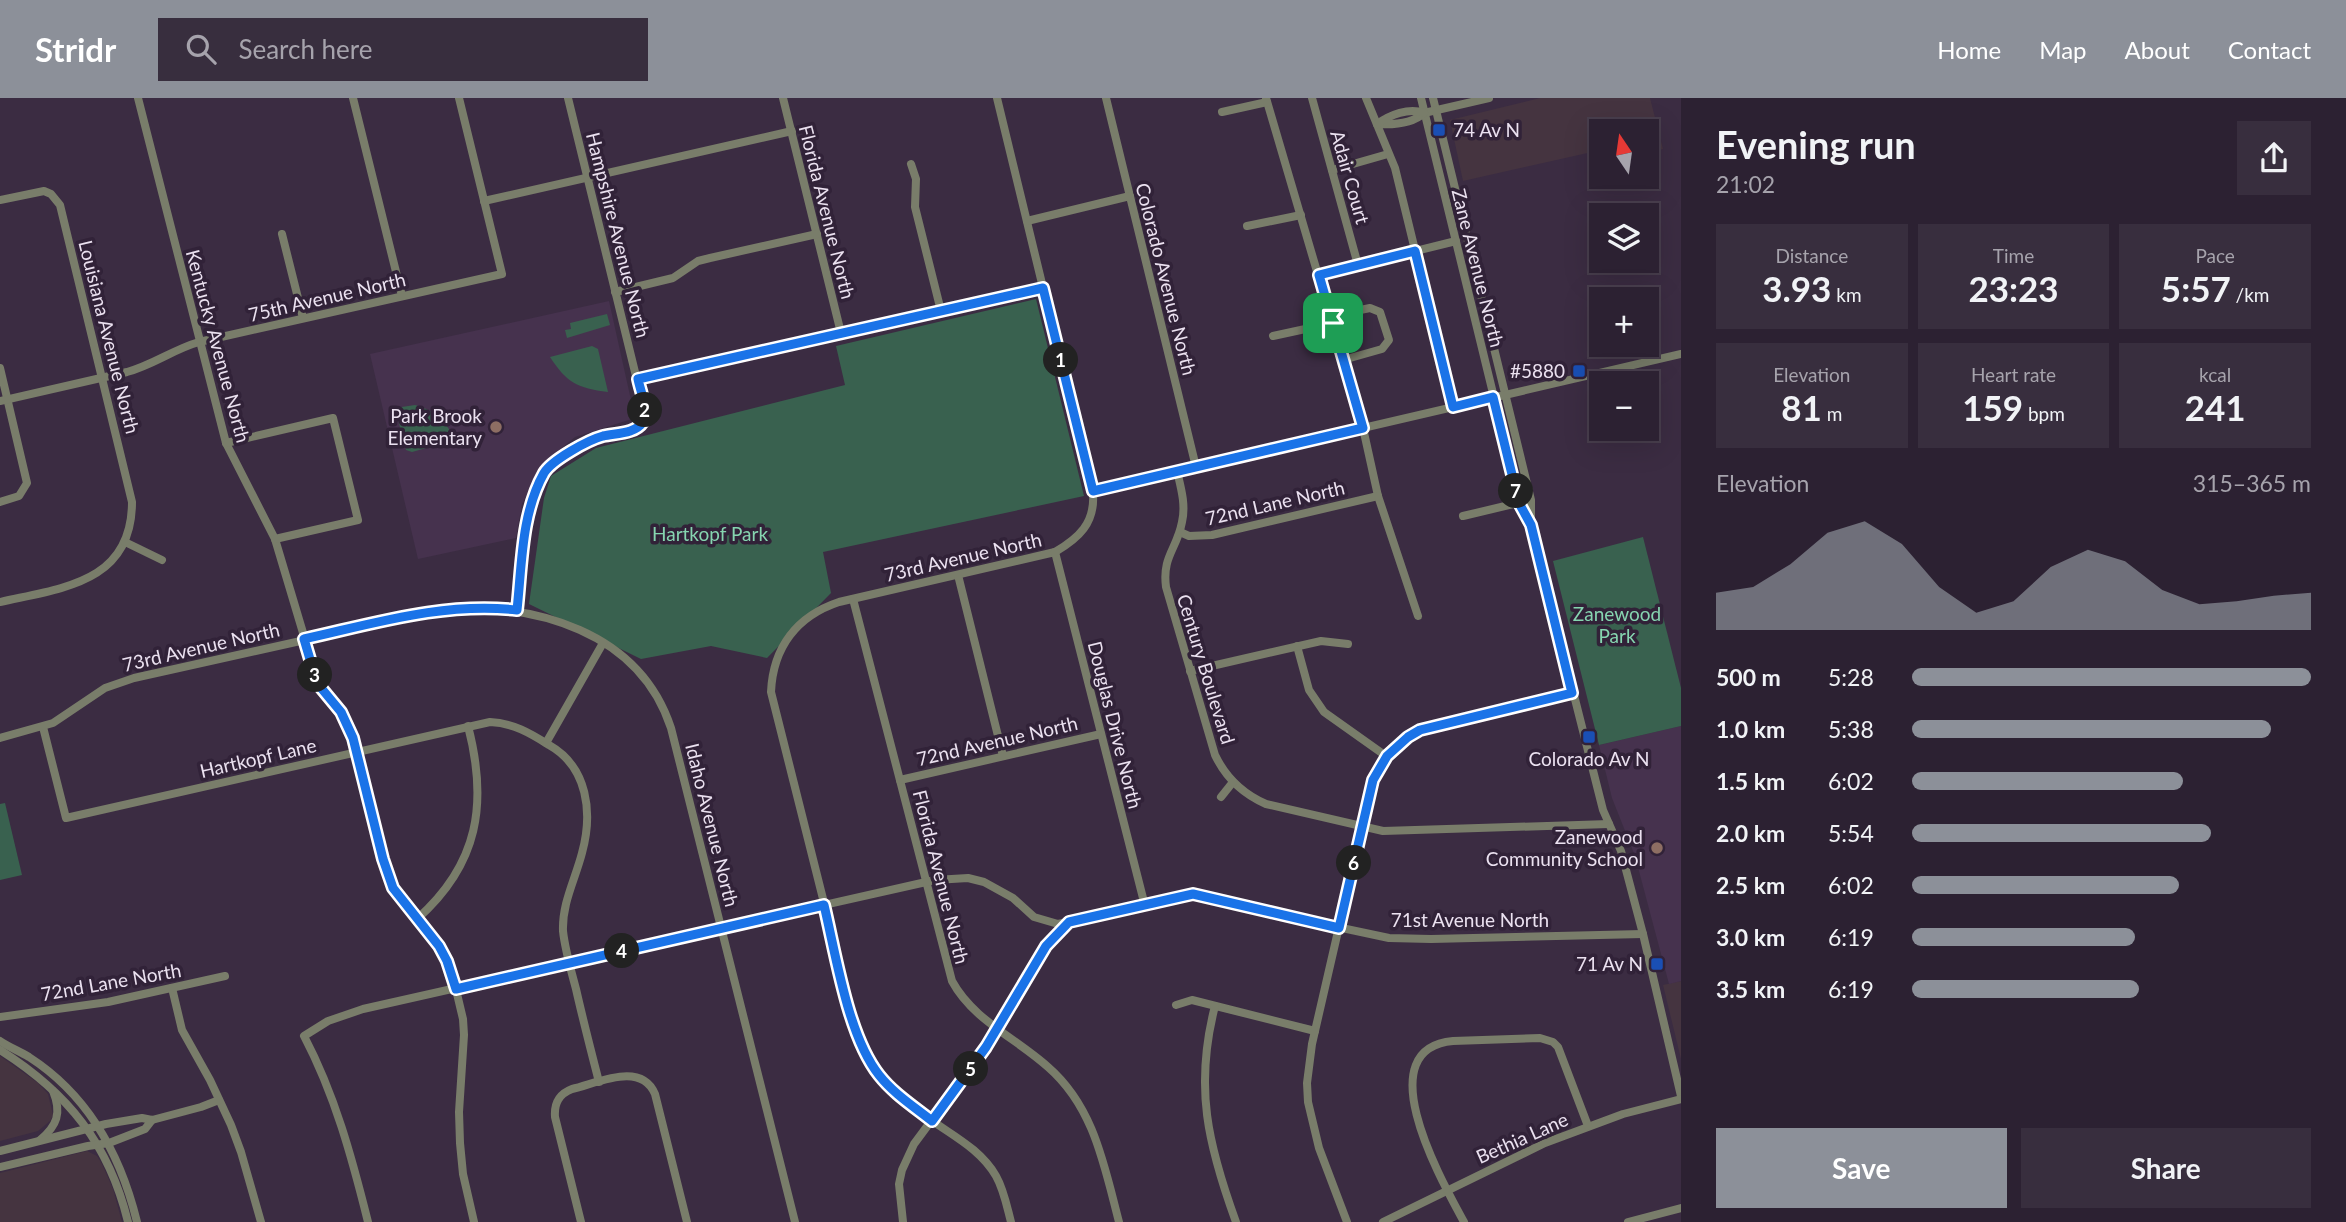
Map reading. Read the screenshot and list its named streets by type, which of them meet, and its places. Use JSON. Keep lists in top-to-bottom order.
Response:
{
  "streets": {
    "street": [
      "Adair Court",
      "Florida Avenue North",
      "Hampshire Avenue North",
      "Zane Avenue North",
      "Colorado Avenue North",
      "75th Avenue North",
      "Louisiana Avenue North",
      "Kentucky Avenue North",
      "72nd Lane North",
      "73rd Avenue North",
      "Century Boulevard",
      "Douglas Drive North",
      "72nd Avenue North",
      "Hartkopf Lane",
      "Idaho Avenue North",
      "71st Avenue North",
      "Bethia Lane"
    ]
  },
  "crossings": [
    ["Florida Avenue North", "73rd Avenue North"],
    ["Florida Avenue North", "72nd Avenue North"],
    ["Florida Avenue North", "71st Avenue North"],
    ["Hampshire Avenue North", "Idaho Avenue North"],
    ["Zane Avenue North", "Century Boulevard"],
    ["Zane Avenue North", "71st Avenue North"],
    ["Zane Avenue North", "Bethia Lane"],
    ["75th Avenue North", "Louisiana Avenue North"],
    ["75th Avenue North", "Kentucky Avenue North"],
    ["Kentucky Avenue North", "73rd Avenue North"],
    ["Kentucky Avenue North", "Hartkopf Lane"],
    ["Kentucky Avenue North", "71st Avenue North"],
    ["72nd Lane North", "Century Boulevard"],
    ["73rd Avenue North", "Douglas Drive North"],
    ["73rd Avenue North", "Hartkopf Lane"],
    ["73rd Avenue North", "Idaho Avenue North"],
    ["73rd Avenue North", "71st Avenue North"],
    ["Douglas Drive North", "72nd Avenue North"],
    ["Douglas Drive North", "71st Avenue North"],
    ["Hartkopf Lane", "71st Avenue North"],
    ["Idaho Avenue North", "71st Avenue North"]
  ],
  "parks": ["Hartkopf Park", "Zanewood Park"],
  "places": {
    "transit": [
      "74 Av N",
      "#5880",
      "Colorado Av N",
      "71 Av N"
    ],
    "other": ["Park Brook Elementary", "Zanewood Community School"]
  },
  "north": "top",
  "page": {
    "header": "Stridr",
    "search": "Search here",
    "nav": [
      "Home",
      "Map",
      "About",
      "Contact"
    ],
    "heading": ["Evening run", "21:02"],
    "map_buttons": ["+", "−"],
    "stats": [
      ["Distance", "3.93 km"],
      ["Time", "23:23"],
      ["Pace", "5:57 /km"],
      ["Elevation", "81 m"],
      ["Heart rate", "159 bpm"],
      ["kcal", "241"]
    ],
    "pins": [
      "1",
      "2",
      "7",
      "3",
      "6",
      "4",
      "5"
    ],
    "chart": ["Elevation", "315–365 m"],
    "list": [
      {
        "name": "500 m",
        "note": "5:28"
      },
      {
        "name": "1.0 km",
        "note": "5:38"
      },
      {
        "name": "1.5 km",
        "note": "6:02"
      },
      {
        "name": "2.0 km",
        "note": "5:54"
      },
      {
        "name": "2.5 km",
        "note": "6:02"
      },
      {
        "name": "3.0 km",
        "note": "6:19"
      },
      {
        "name": "3.5 km",
        "note": "6:19"
      }
    ],
    "buttons": ["Save", "Share"]
  }
}
